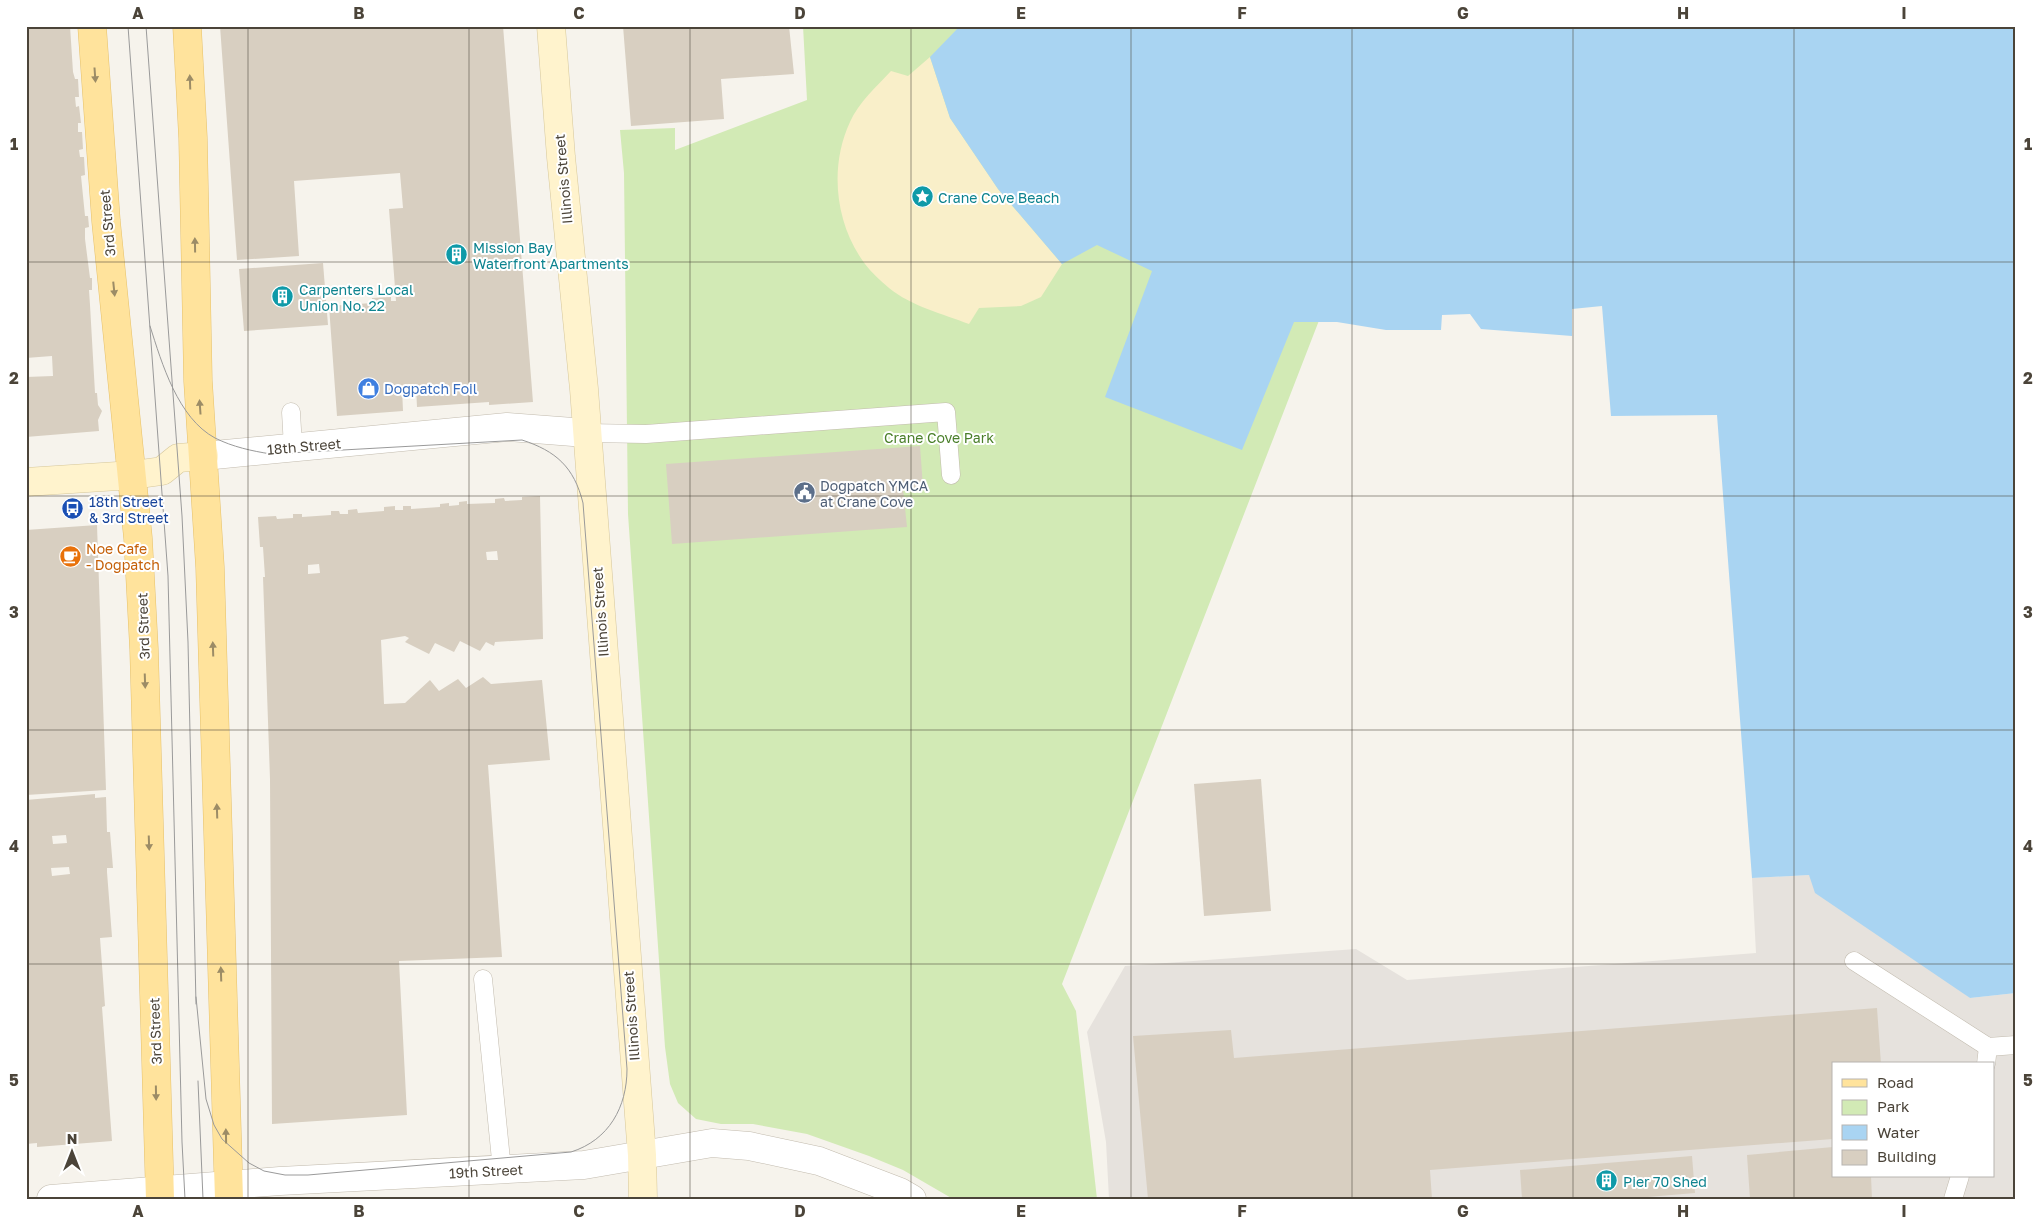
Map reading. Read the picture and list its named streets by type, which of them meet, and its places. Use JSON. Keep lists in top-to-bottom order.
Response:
{
  "streets": {
    "main road": ["3rd Street"],
    "street": ["Illinois Street", "18th Street", "19th Street"]
  },
  "crossings": [
    ["Illinois Street", "18th Street"],
    ["Illinois Street", "19th Street"],
    ["3rd Street", "18th Street"],
    ["3rd Street", "19th Street"]
  ],
  "parks": ["Crane Cove Park"],
  "places": {
    "place": ["Crane Cove Beach"],
    "building": ["Mission Bay Waterfront Apartments", "Carpenters Local Union No. 22", "Pier 70 Shed"],
    "shop": ["Dogpatch Foil"],
    "public building": ["Dogpatch YMCA at Crane Cove"],
    "bus stop": ["18th Street & 3rd Street"],
    "cafe": ["Noe Cafe - Dogpatch"]
  },
  "legend": [
    "Road",
    "Park",
    "Water",
    "Building"
  ],
  "north": "top",
  "grid": {
    "columns": [
      "A",
      "B",
      "C",
      "D",
      "E",
      "F",
      "G",
      "H",
      "I"
    ],
    "rows": [
      "1",
      "2",
      "3",
      "4",
      "5"
    ]
  }
}
